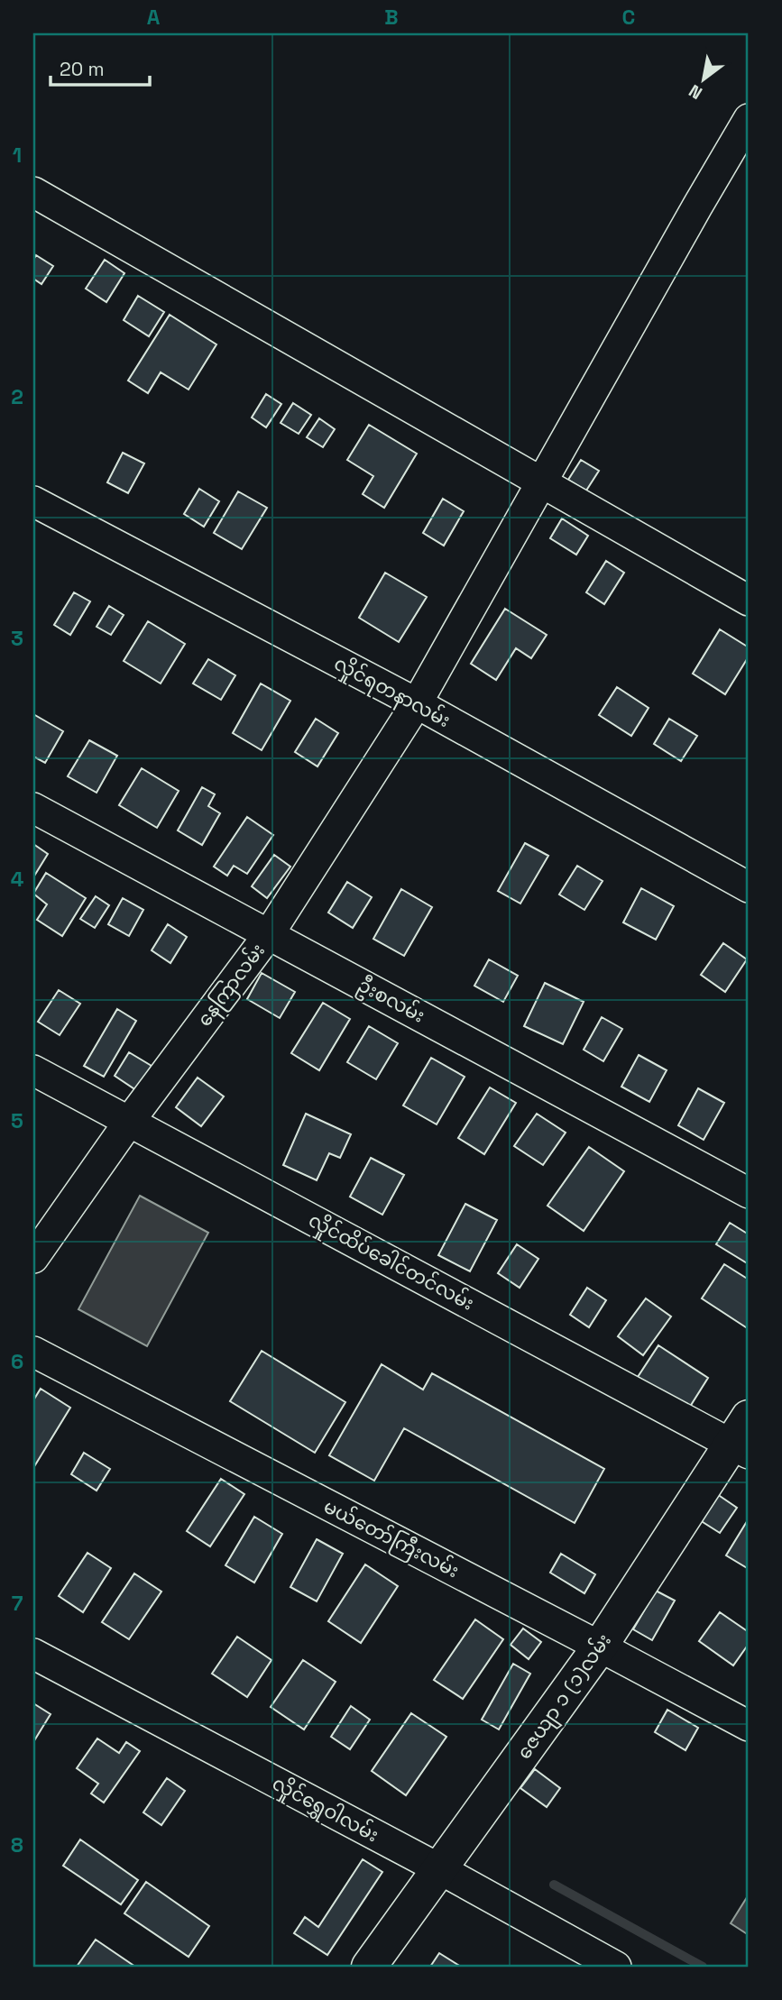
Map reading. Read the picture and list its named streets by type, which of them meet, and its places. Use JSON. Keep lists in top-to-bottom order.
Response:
{
  "streets": {
    "street": [
      "လှိုင်ရတနာလမ်း",
      "နေကြာလမ်း",
      "ဦးစလမ်း",
      "လှိုင်ထိပ်ခေါင်တင်လမ်း",
      "မယ်တော်ကြီးလမ်း",
      "ဇေယျာ ၁ (၁)လမ်း",
      "လှိုင်ရွှေဝါလမ်း"
    ]
  },
  "crossings": [
    ["လှိုင်ရတနာလမ်း", "နေကြာလမ်း"],
    ["နေကြာလမ်း", "ဦးစလမ်း"],
    ["နေကြာလမ်း", "လှိုင်ထိပ်ခေါင်တင်လမ်း"],
    ["လှိုင်ထိပ်ခေါင်တင်လမ်း", "ဇေယျာ ၁ (၁)လမ်း"],
    ["မယ်တော်ကြီးလမ်း", "ဇေယျာ ၁ (၁)လမ်း"],
    ["ဇေယျာ ၁ (၁)လမ်း", "လှိုင်ရွှေဝါလမ်း"]
  ],
  "scale_bar": "20 m",
  "north": "bottom left",
  "grid": {
    "columns": ["A", "B", "C"],
    "rows": [
      "1",
      "2",
      "3",
      "4",
      "5",
      "6",
      "7",
      "8"
    ]
  }
}
